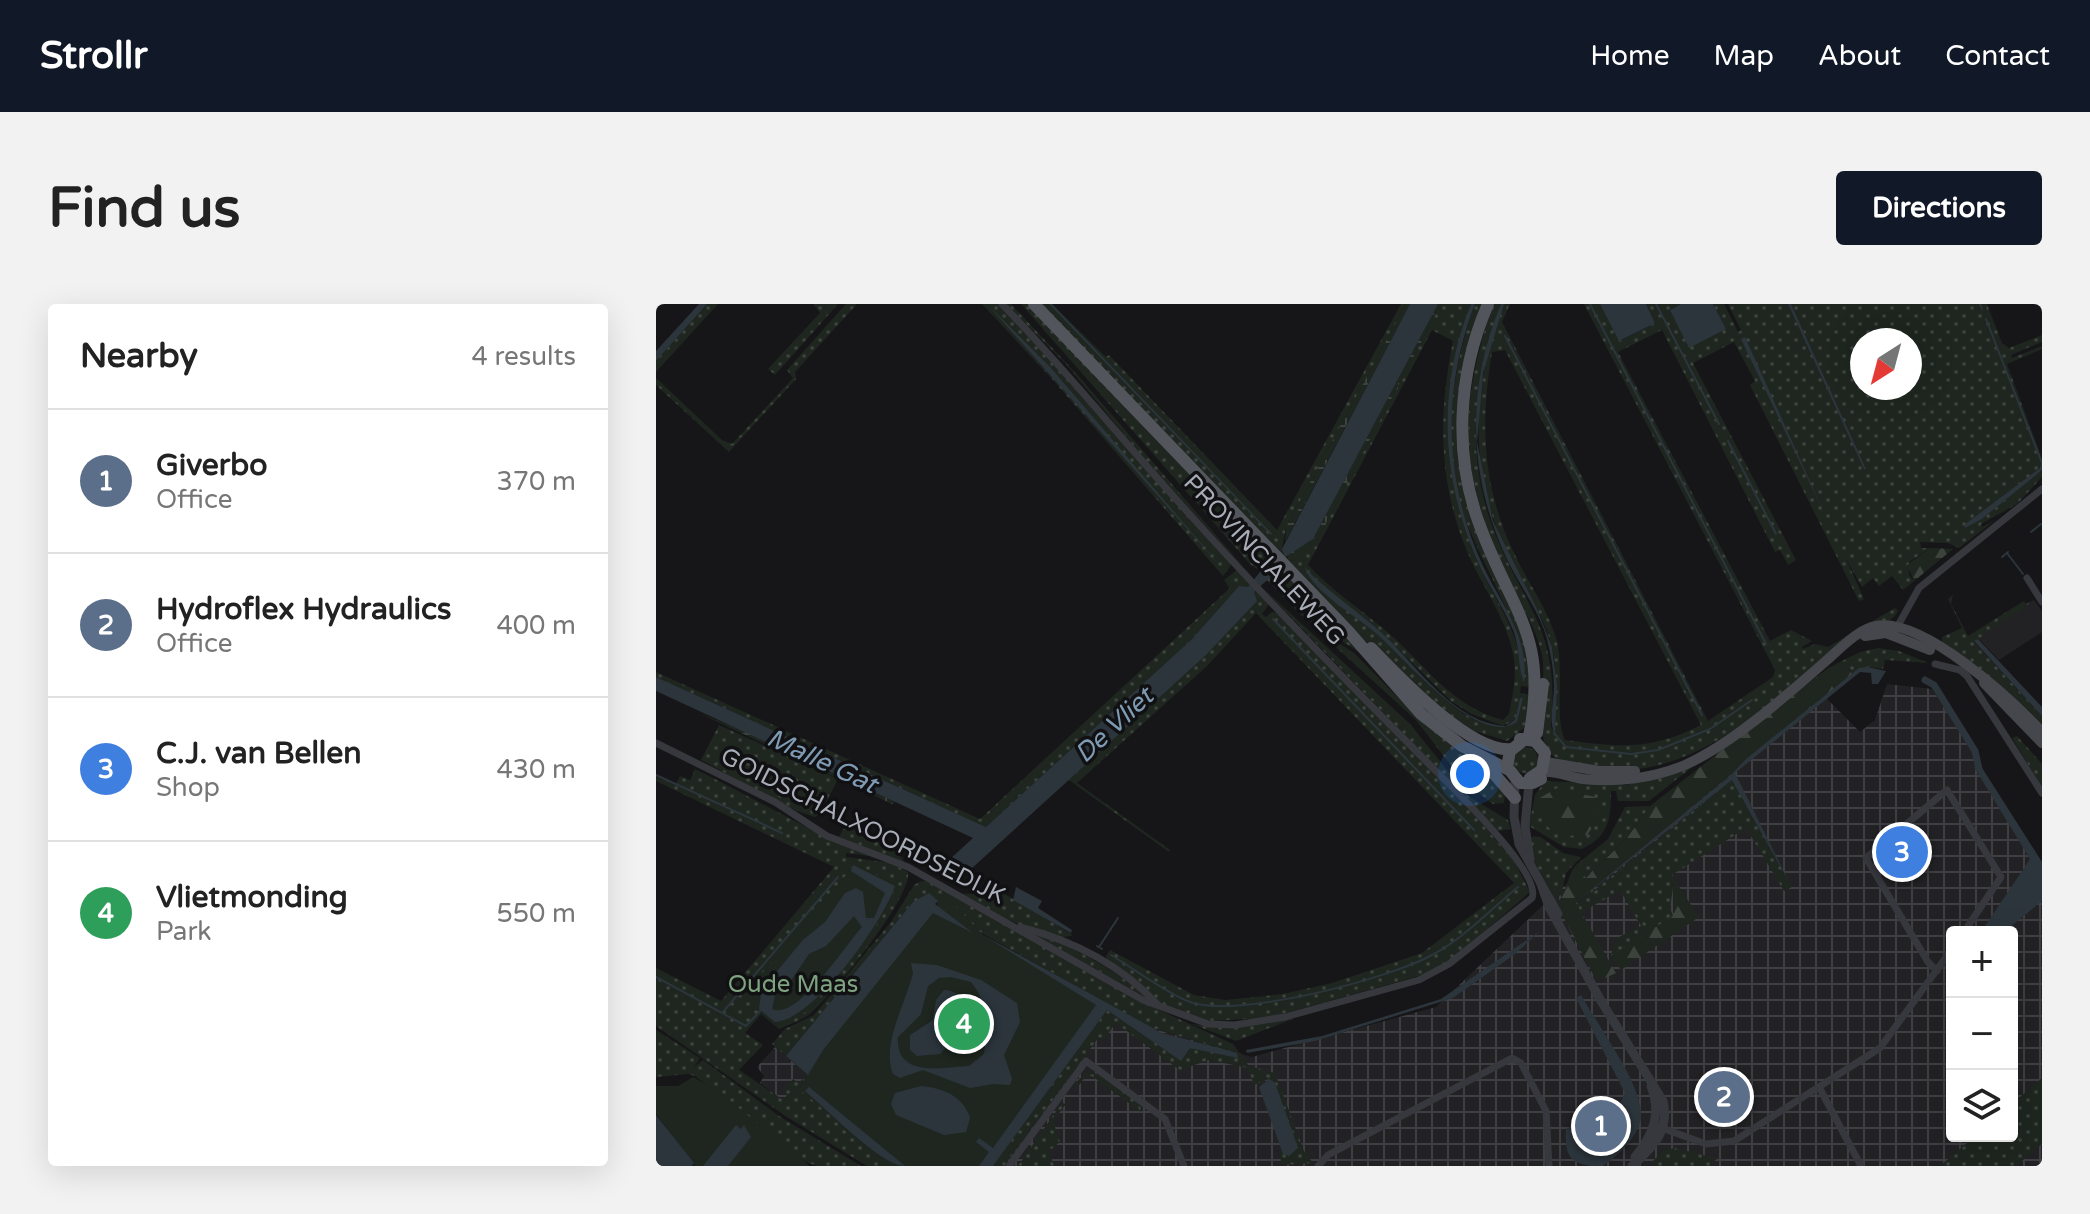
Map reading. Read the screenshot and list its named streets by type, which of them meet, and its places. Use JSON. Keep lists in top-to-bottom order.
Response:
{
  "streets": {
    "main road": ["PROVINCIALEWEG"],
    "street": ["GOIDSCHALXOORDSEDIJK"]
  },
  "crossings": [
    ["PROVINCIALEWEG", "GOIDSCHALXOORDSEDIJK"]
  ],
  "water": ["De Vliet", "Malle Gat"],
  "parks": ["Oude Maas"],
  "north": "bottom left",
  "page": {
    "header": "Strollr",
    "nav": [
      "Home",
      "Map",
      "About",
      "Contact"
    ],
    "buttons": "Directions",
    "title": "Find us",
    "heading": ["Nearby", "4 results"],
    "list": [
      {
        "mark": "1",
        "name": "Giverbo",
        "note": "Office",
        "value": "370 m"
      },
      {
        "mark": "2",
        "name": "Hydroflex Hydraulics",
        "note": "Office",
        "value": "400 m"
      },
      {
        "mark": "3",
        "name": "C.J. van Bellen",
        "note": "Shop",
        "value": "430 m"
      },
      {
        "mark": "4",
        "name": "Vlietmonding",
        "note": "Park",
        "value": "550 m"
      }
    ],
    "pins": [
      "3",
      "4",
      "2",
      "1"
    ],
    "map_buttons": ["+", "−"]
  }
}
